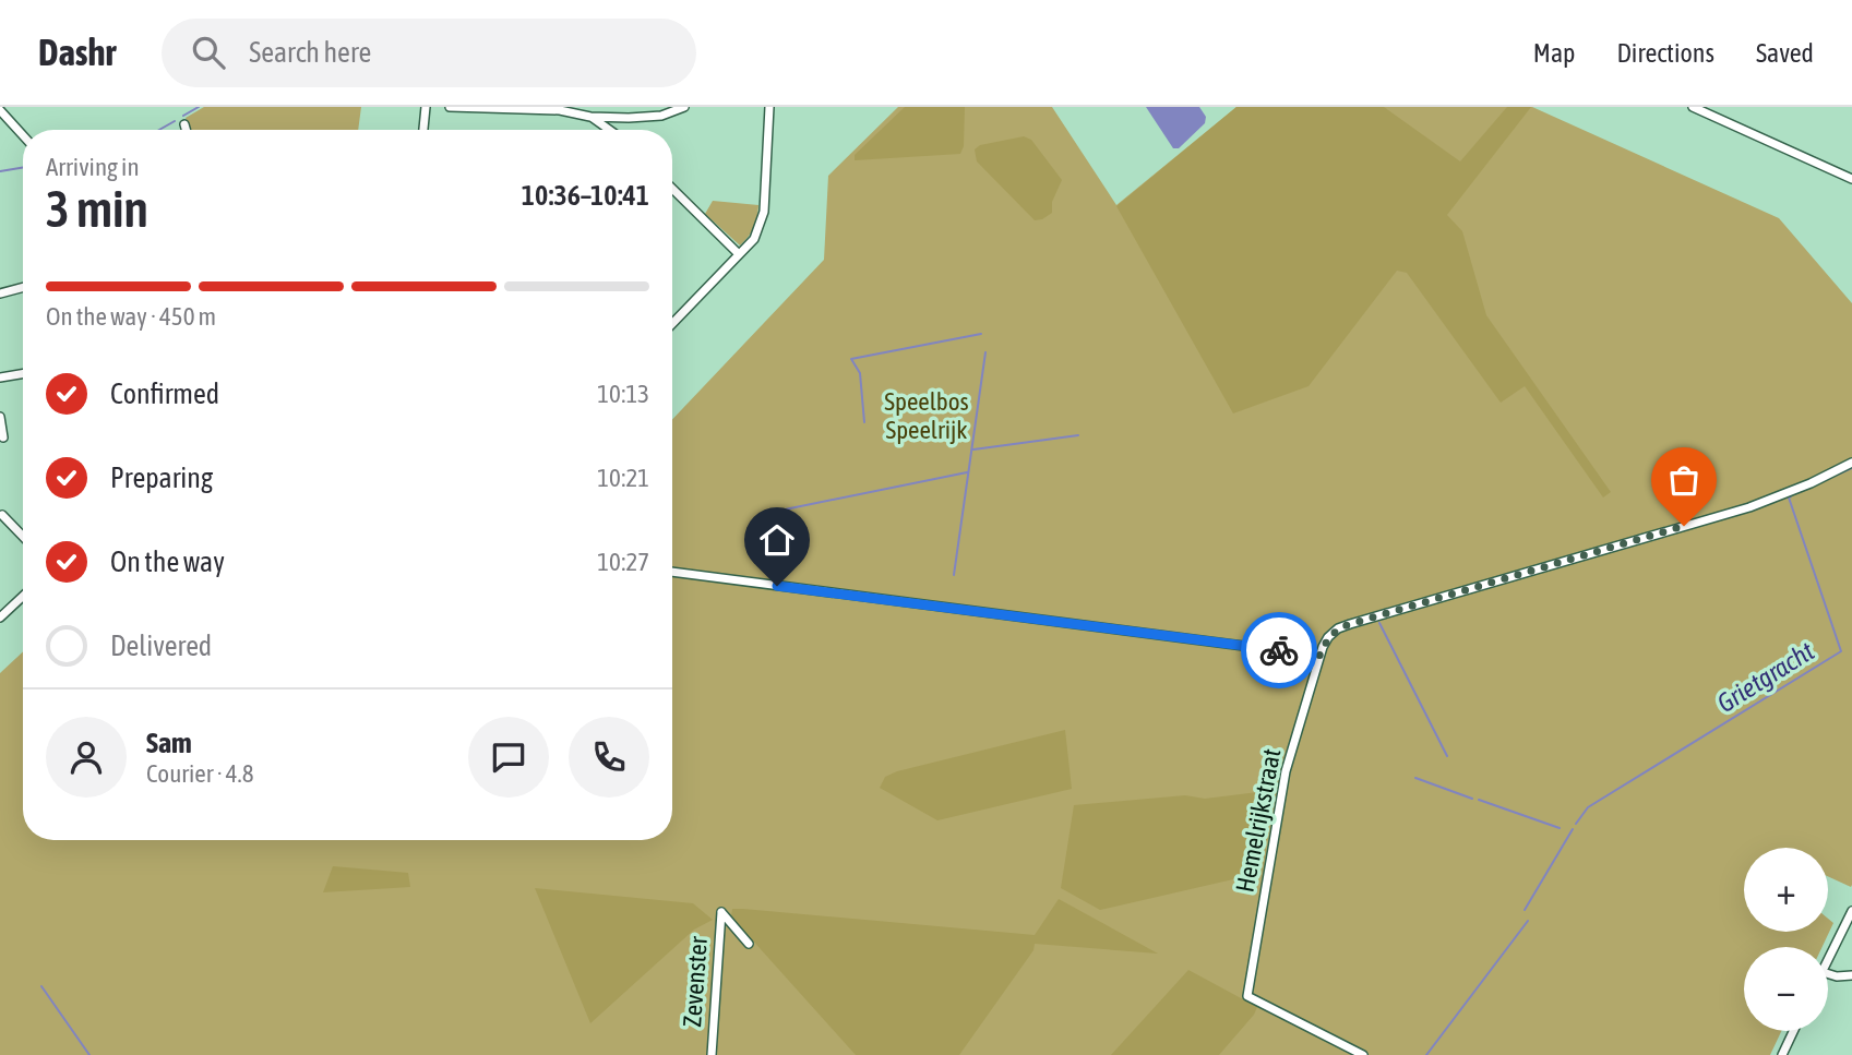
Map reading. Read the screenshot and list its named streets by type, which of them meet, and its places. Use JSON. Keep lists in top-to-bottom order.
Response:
{
  "streets": {
    "street": ["Hemelrijkstraat", "Zevenster"]
  },
  "water": ["Grietgracht"],
  "parks": ["Speelbos Speelrijk"],
  "page": {
    "header": "Dashr",
    "search": "Search here",
    "nav": ["Map", "Directions", "Saved"],
    "heading": ["3 min", "Arriving in", "10:36–10:41"],
    "panel": ["Sam", "Courier · 4.8"],
    "bar": "On the way · 450 m",
    "list": [
      ["Confirmed", "10:13"],
      ["Preparing", "10:21"],
      ["On the way", "10:27"],
      "Delivered"
    ],
    "map_buttons": ["+", "−"]
  }
}
